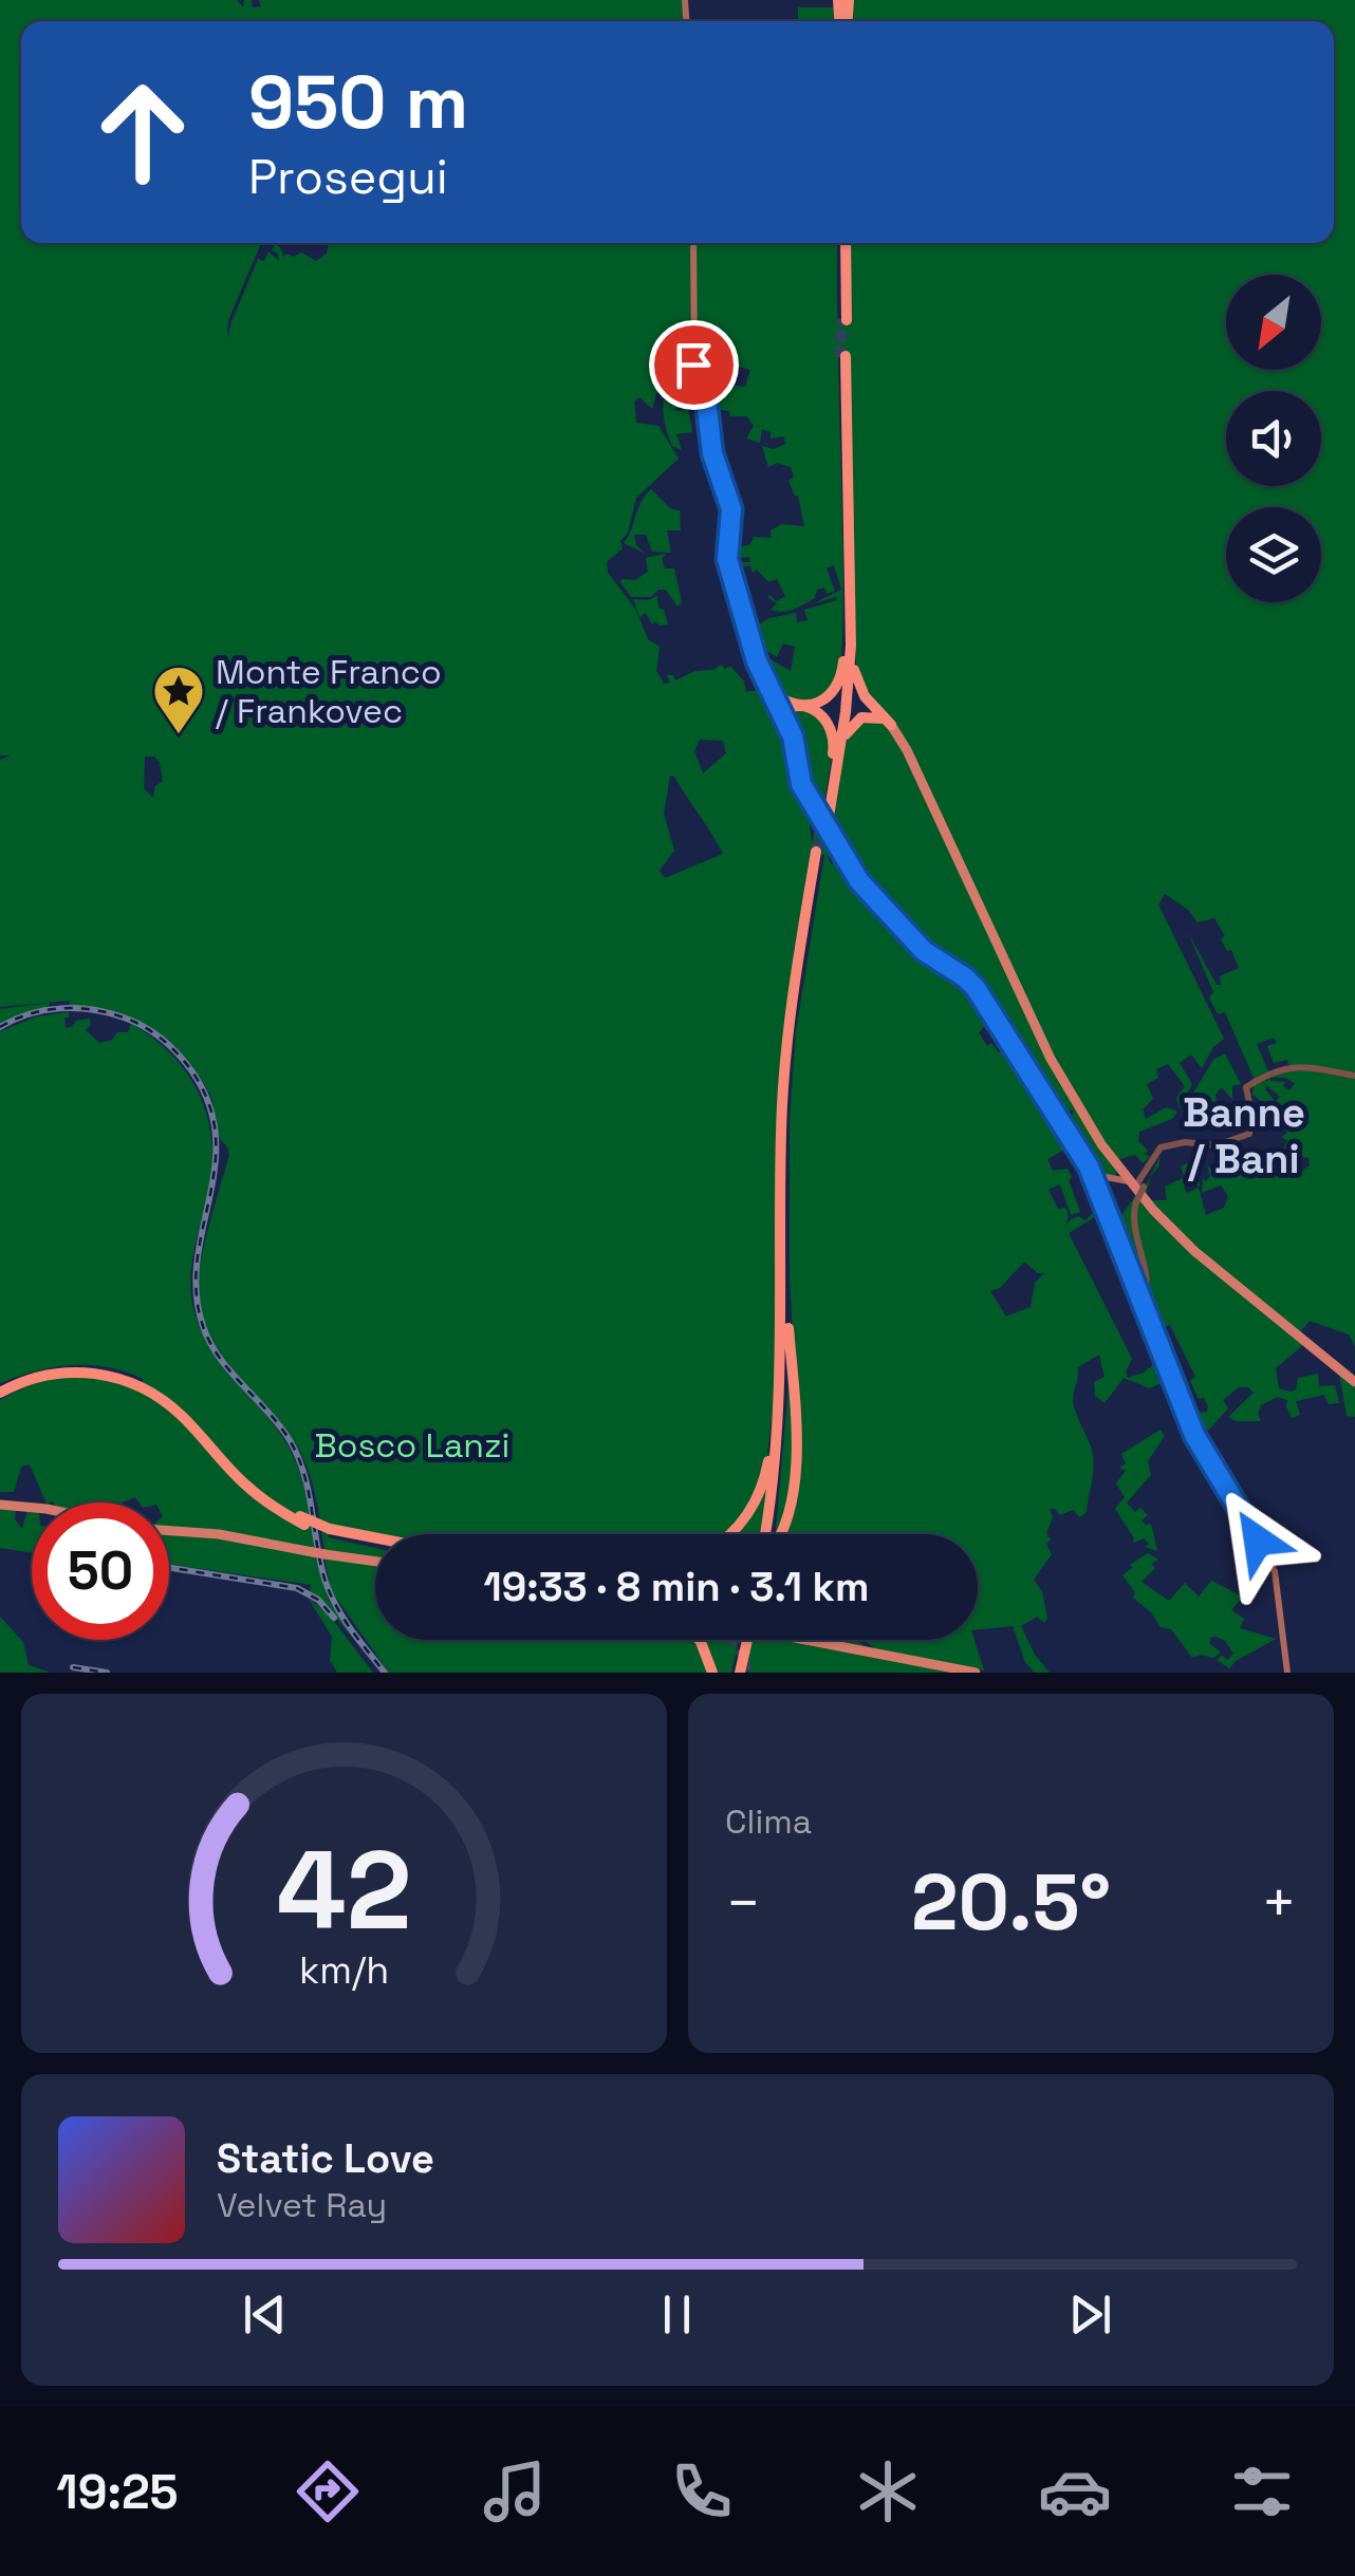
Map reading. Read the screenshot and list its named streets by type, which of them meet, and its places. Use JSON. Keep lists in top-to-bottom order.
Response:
{
  "districts": ["Banne / Bani"],
  "parks": ["Bosco Lanzi"],
  "places": {
    "place": ["Monte Franco / Frankovec"]
  },
  "north": "bottom left",
  "page": {
    "turn": ["950 m", "Prosegui"],
    "limit": "50",
    "trip": "19:33 · 8 min · 3.1 km",
    "tile": "Clima",
    "heat": ["−", "20.5°", "+"],
    "song": ["Static Love", "Velvet Ray"],
    "tabs": "19:25",
    "gauge": ["42", "km/h"]
  }
}
